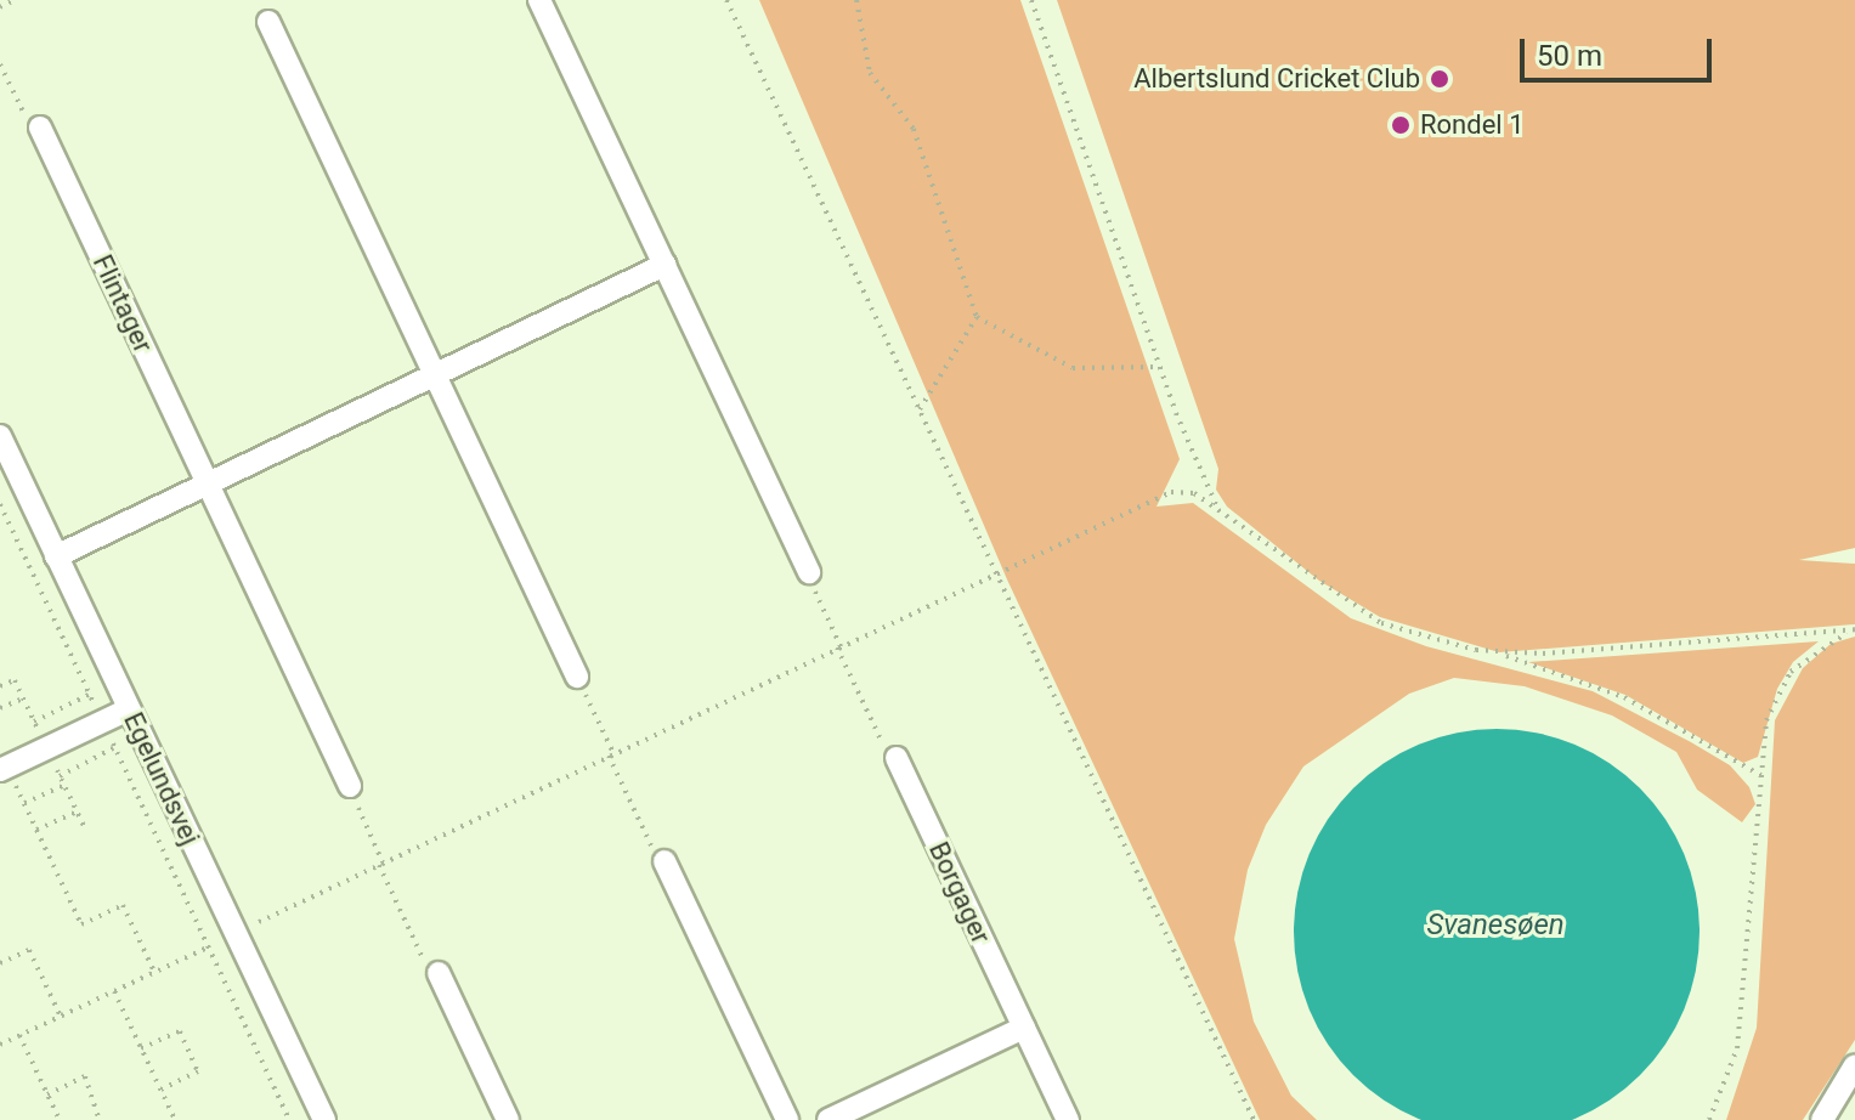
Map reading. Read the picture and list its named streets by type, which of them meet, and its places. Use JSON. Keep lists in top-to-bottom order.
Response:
{
  "streets": {
    "street": ["Flintager", "Egelundsvej", "Borgager"]
  },
  "water": ["Svanesøen"],
  "places": ["Albertslund Cricket Club", "Rondel 1"],
  "scale_bar": "50 m"
}
